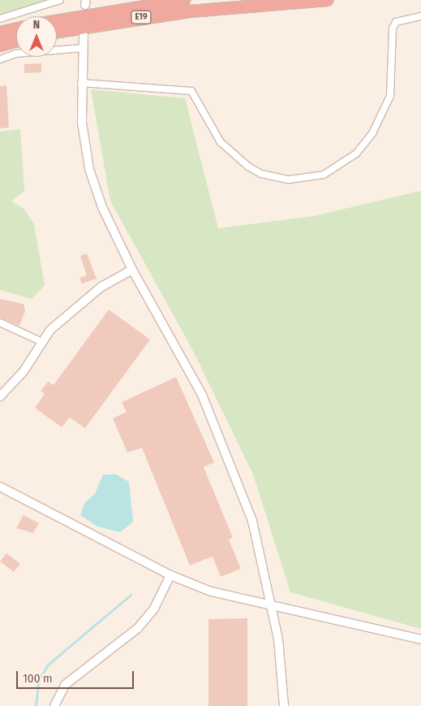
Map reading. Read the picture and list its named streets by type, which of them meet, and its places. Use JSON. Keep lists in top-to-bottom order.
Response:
{
  "streets": {
    "highway": ["E19"]
  },
  "scale_bar": "100 m",
  "north": "top"
}
